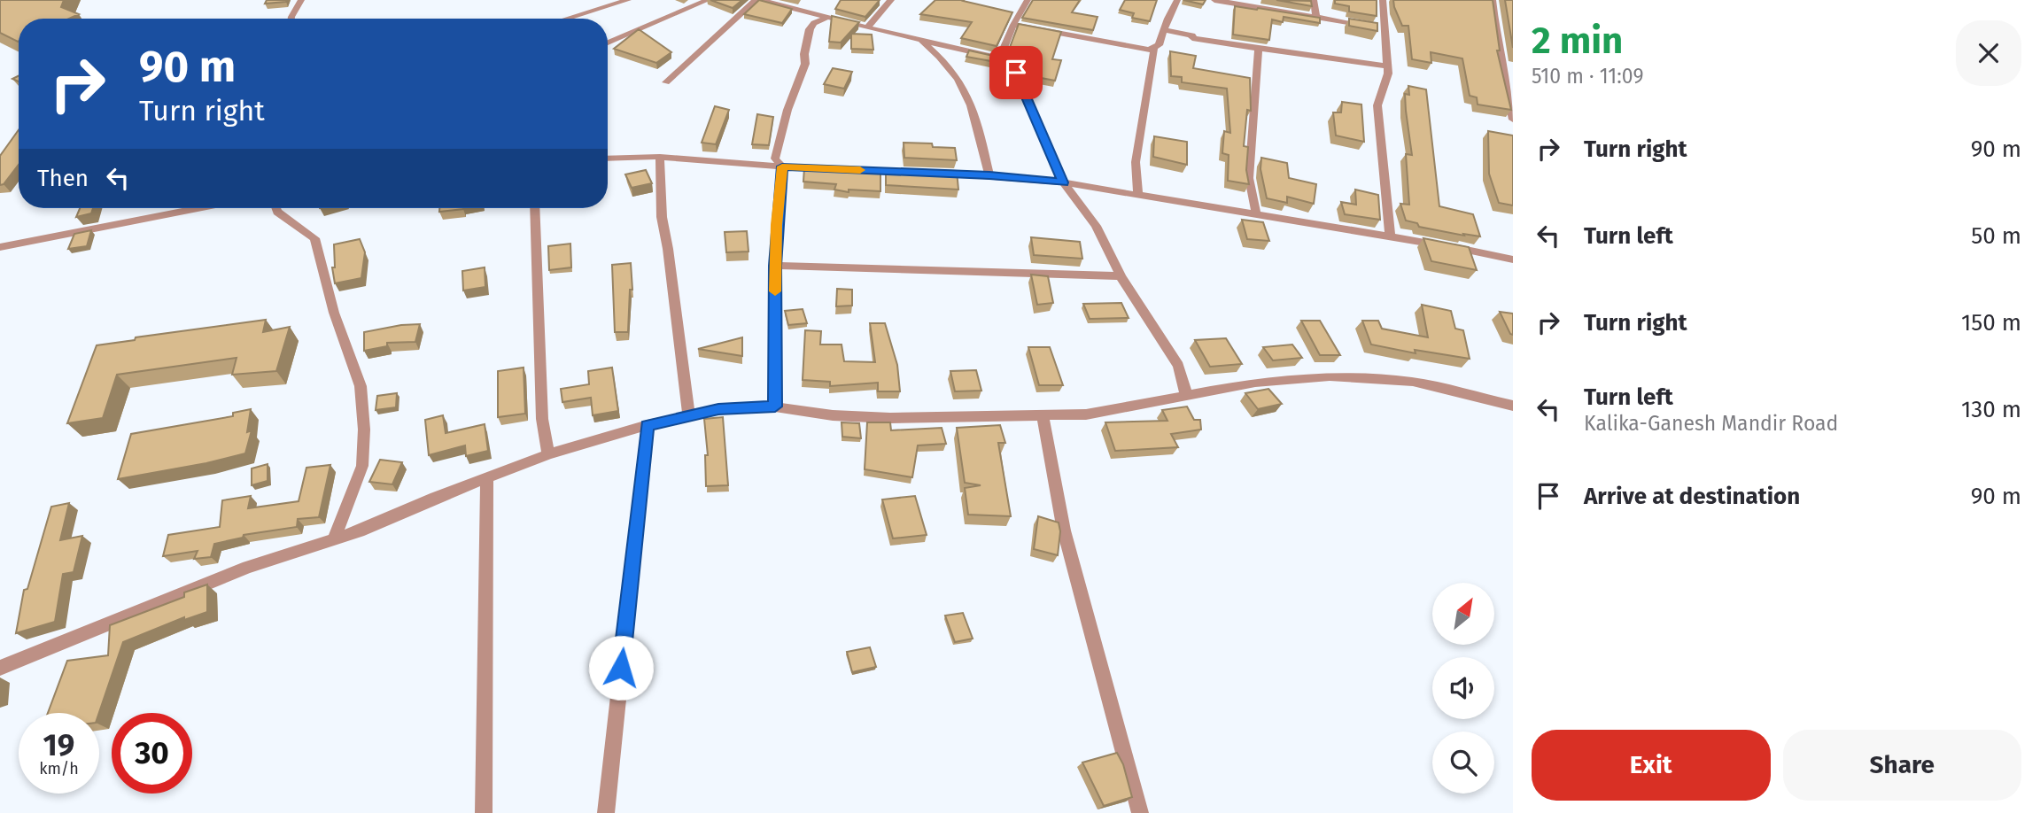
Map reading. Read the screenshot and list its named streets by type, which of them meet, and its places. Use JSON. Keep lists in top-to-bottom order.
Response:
{
  "north": "top right",
  "page": {
    "heading": ["2 min", "510 m · 11:09"],
    "turn": ["90 m", "Turn right"],
    "list": [
      {
        "name": "Turn right",
        "value": "90 m"
      },
      {
        "name": "Turn left",
        "value": "50 m"
      },
      {
        "name": "Turn right",
        "value": "150 m"
      },
      {
        "name": "Turn left",
        "note": "Kalika-Ganesh Mandir Road",
        "value": "130 m"
      },
      {
        "name": "Arrive at destination",
        "value": "90 m"
      }
    ],
    "then": "Then",
    "speed": "19 km/h",
    "limit": "30",
    "buttons": ["Exit", "Share"]
  }
}
